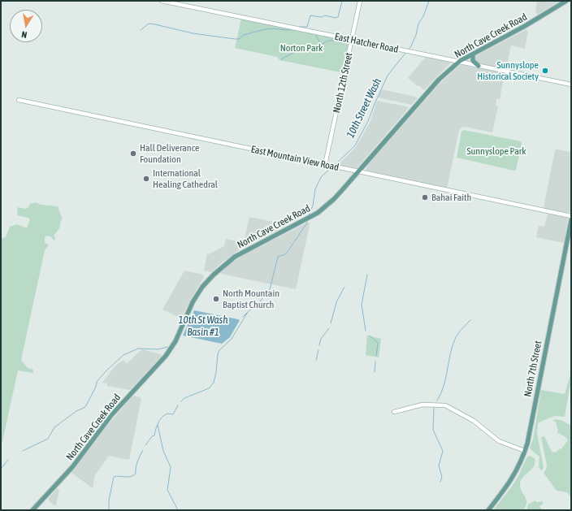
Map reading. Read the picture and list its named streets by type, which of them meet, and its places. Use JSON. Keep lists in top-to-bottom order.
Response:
{
  "streets": {
    "main road": ["North Cave Creek Road", "North 7th Street"],
    "street": ["East Hatcher Road", "North 12th Street", "East Mountain View Road"]
  },
  "crossings": [
    ["North Cave Creek Road", "East Hatcher Road"],
    ["North Cave Creek Road", "East Mountain View Road"],
    ["East Hatcher Road", "North 12th Street"],
    ["North 12th Street", "East Mountain View Road"]
  ],
  "water": ["10th Street Wash", "10th St Wash Basin #1"],
  "parks": ["Norton Park", "Sunnyslope Park"],
  "places": [
    "Sunnyslope Historical Society",
    "Hall Deliverance Foundation",
    "International Healing Cathedral",
    "Bahai Faith",
    "North Mountain Baptist Church"
  ],
  "north": "bottom"
}
